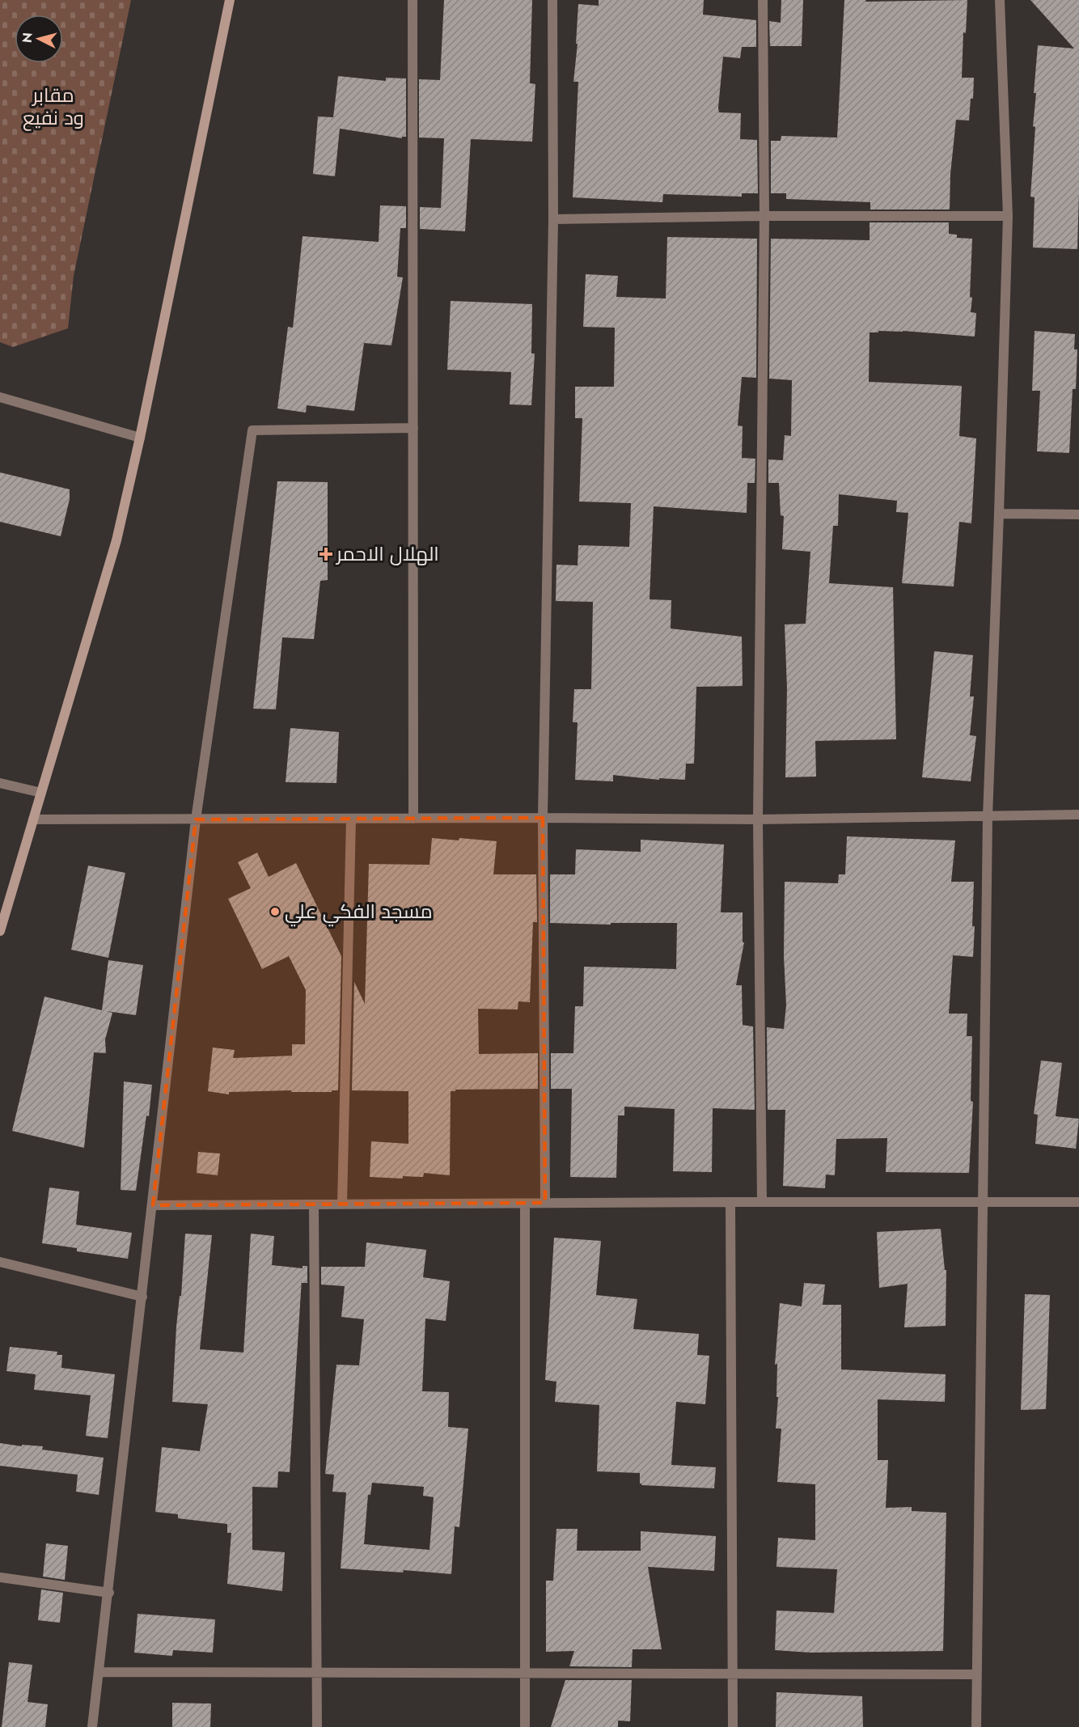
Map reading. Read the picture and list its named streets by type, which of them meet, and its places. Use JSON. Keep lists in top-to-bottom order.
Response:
{
  "parks": ["مقابر ود نفيع"],
  "places": {
    "health": ["الهلال الاحمر"],
    "other": ["مسجد الفكي علي"]
  },
  "north": "left"
}
